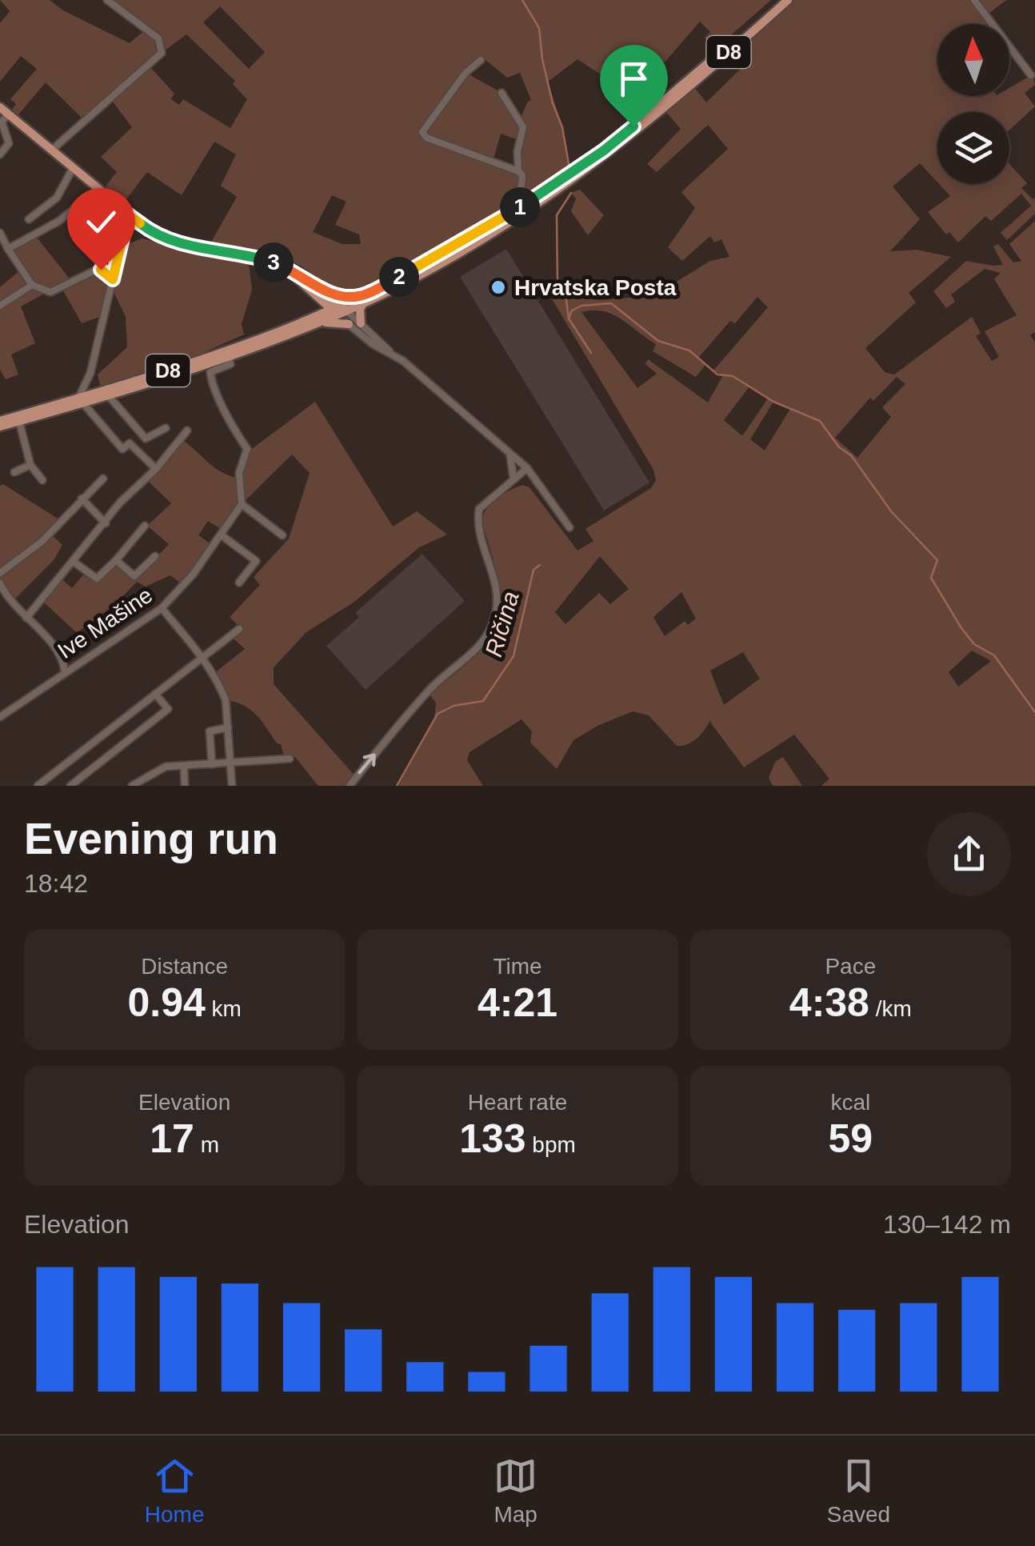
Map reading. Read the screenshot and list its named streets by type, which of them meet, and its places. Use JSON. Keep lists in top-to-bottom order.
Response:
{
  "streets": {
    "main road": ["D8"],
    "street": ["Ive Mašine"]
  },
  "water": ["Ričina"],
  "places": ["Hrvatska Posta"],
  "north": "top",
  "page": {
    "pins": ["1", "3", "2"],
    "heading": ["Evening run", "18:42"],
    "stats": [
      ["Distance", "0.94 km"],
      ["Time", "4:21"],
      ["Pace", "4:38 /km"],
      ["Elevation", "17 m"],
      ["Heart rate", "133 bpm"],
      ["kcal", "59"]
    ],
    "chart": ["Elevation", "130–142 m"],
    "tabs": ["Home", "Map", "Saved"]
  }
}
